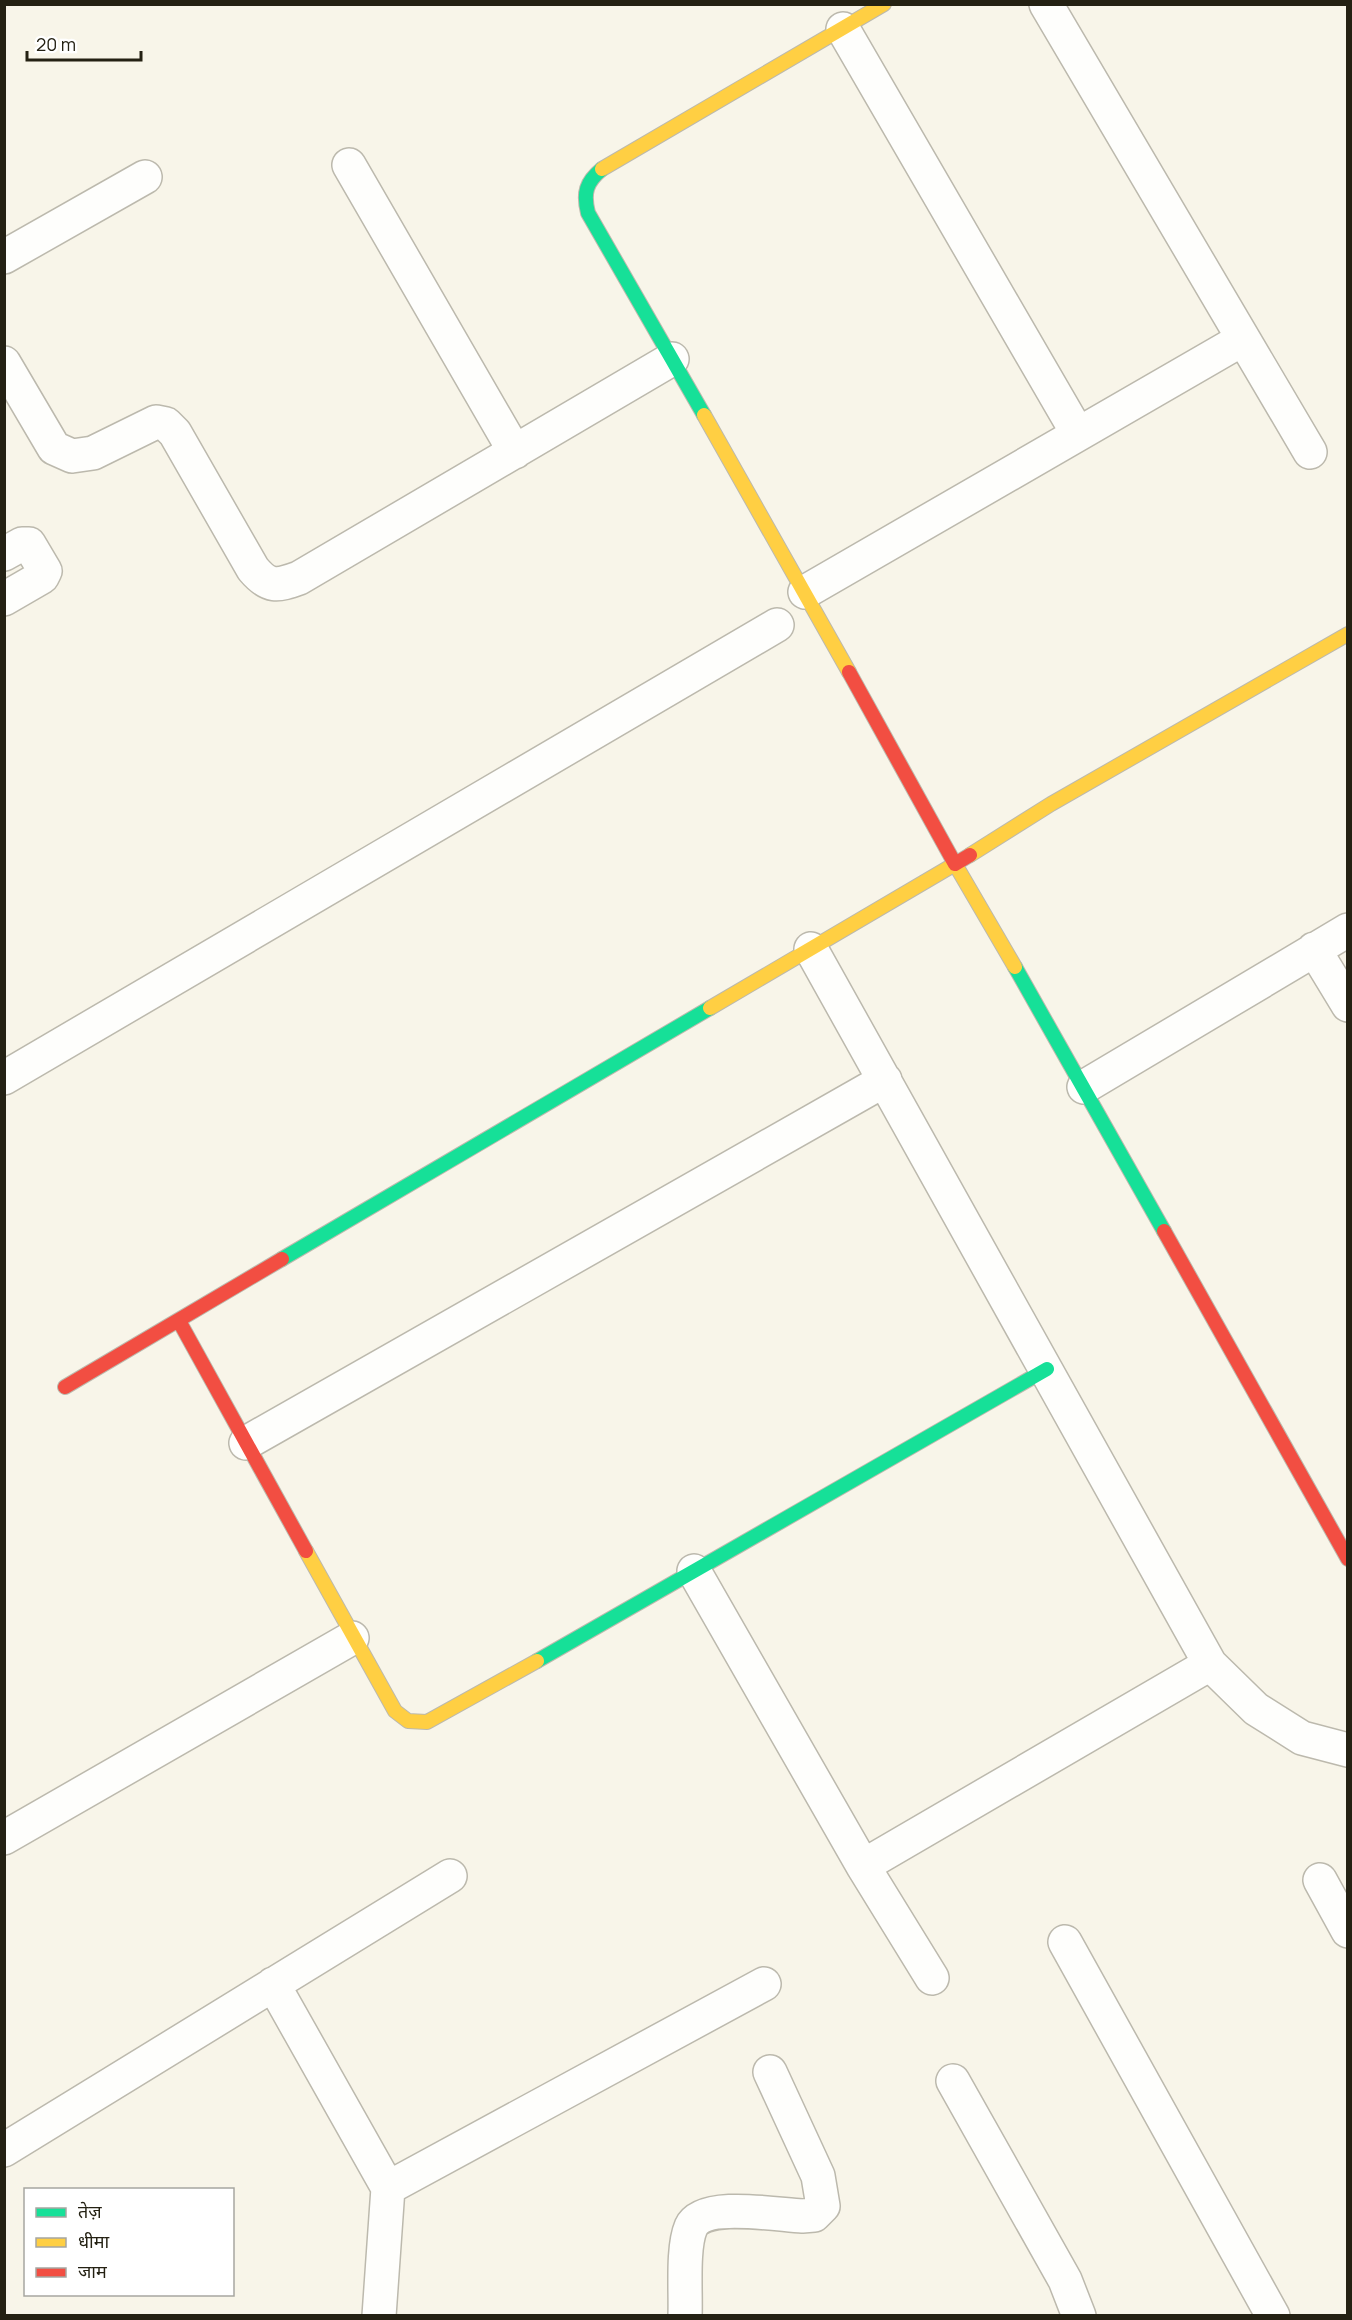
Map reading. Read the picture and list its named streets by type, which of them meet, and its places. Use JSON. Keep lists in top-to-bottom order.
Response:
{
  "legend": ["तेज़", "धीमा", "जाम"],
  "scale_bar": "20 m"
}
